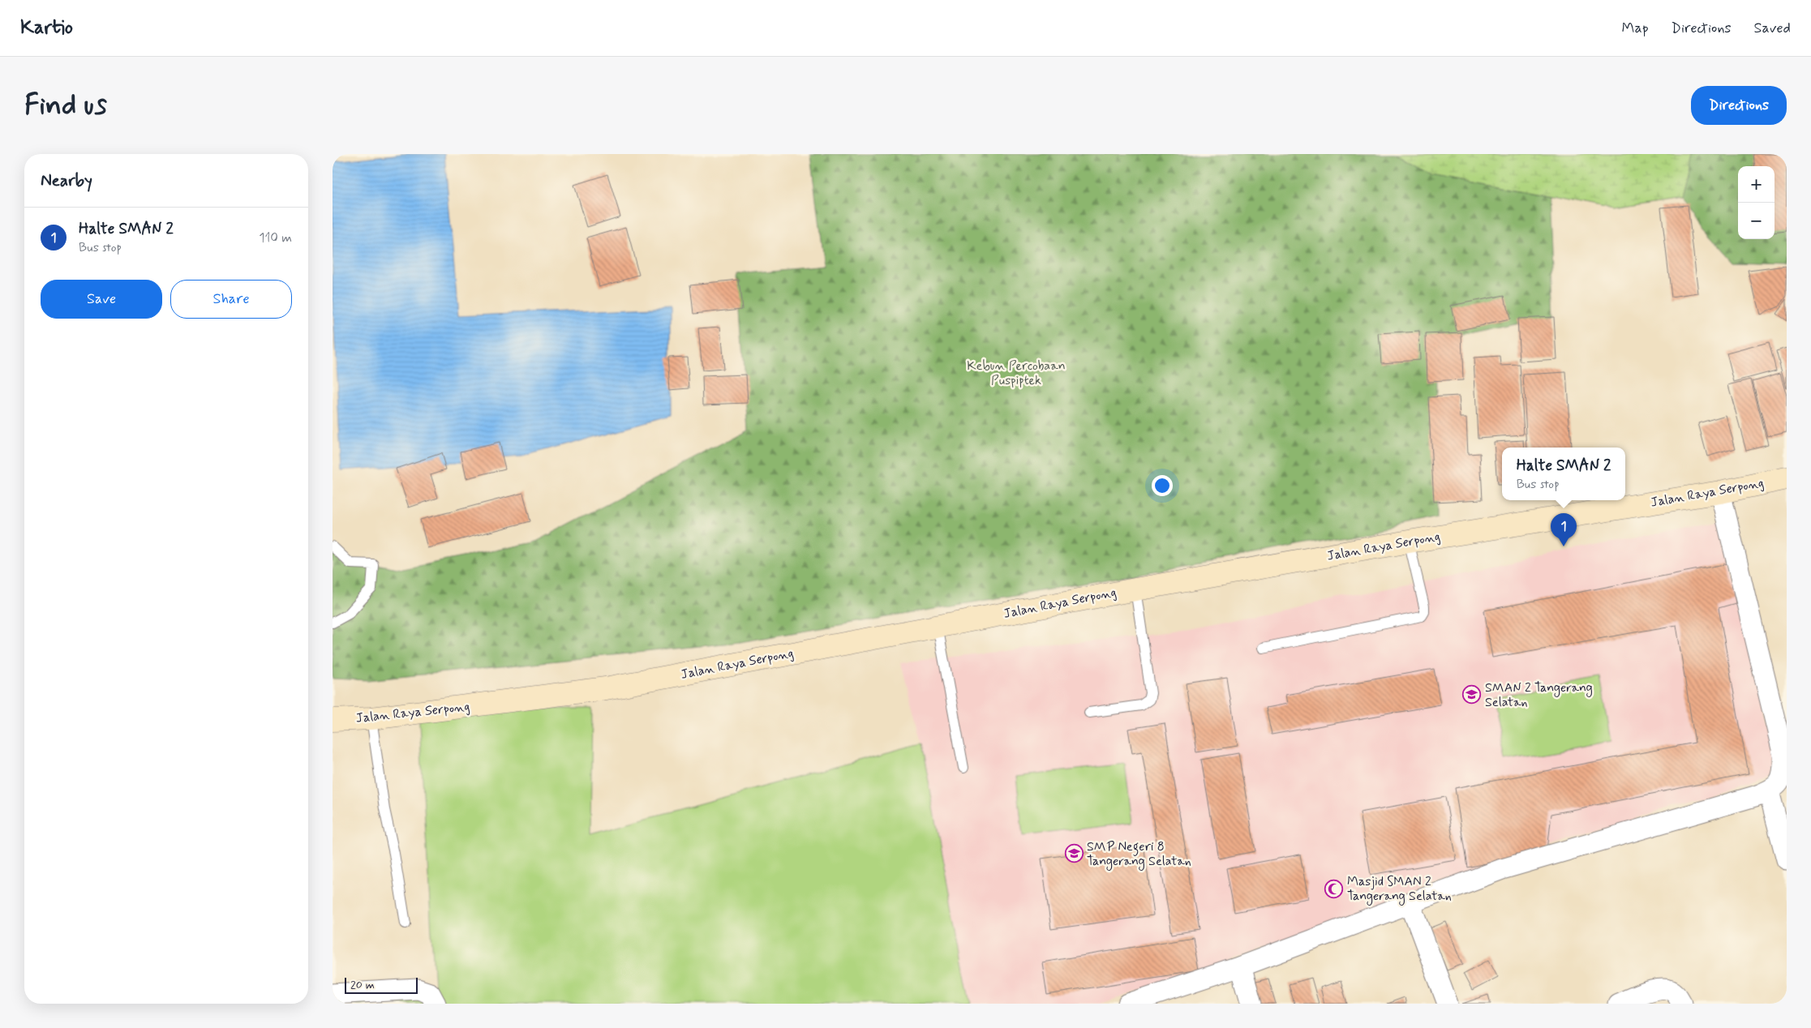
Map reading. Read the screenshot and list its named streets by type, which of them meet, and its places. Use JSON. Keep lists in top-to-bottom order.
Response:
{
  "streets": {
    "main road": ["Jalan Raya Serpong"]
  },
  "parks": ["Kebun Percobaan Puspiptek"],
  "places": {
    "school or university": ["SMAN 2 Tangerang Selatan", "SMP Negeri 8 Tangerang Selatan"],
    "mosque": ["Masjid SMAN 2 Tangerang Selatan"]
  },
  "scale_bar": "20 m",
  "page": {
    "header": "Kartio",
    "nav": ["Map", "Directions", "Saved"],
    "buttons": [
      "Directions",
      ["Save", "Share"]
    ],
    "title": "Find us",
    "heading": "Nearby",
    "map_buttons": ["+", "−"],
    "list": [
      {
        "mark": "1",
        "name": "Halte SMAN 2",
        "note": "Bus stop",
        "value": "110 m"
      }
    ],
    "popup": ["Halte SMAN 2", "Bus stop"],
    "pins": "1",
    "scale": "20 m"
  }
}
